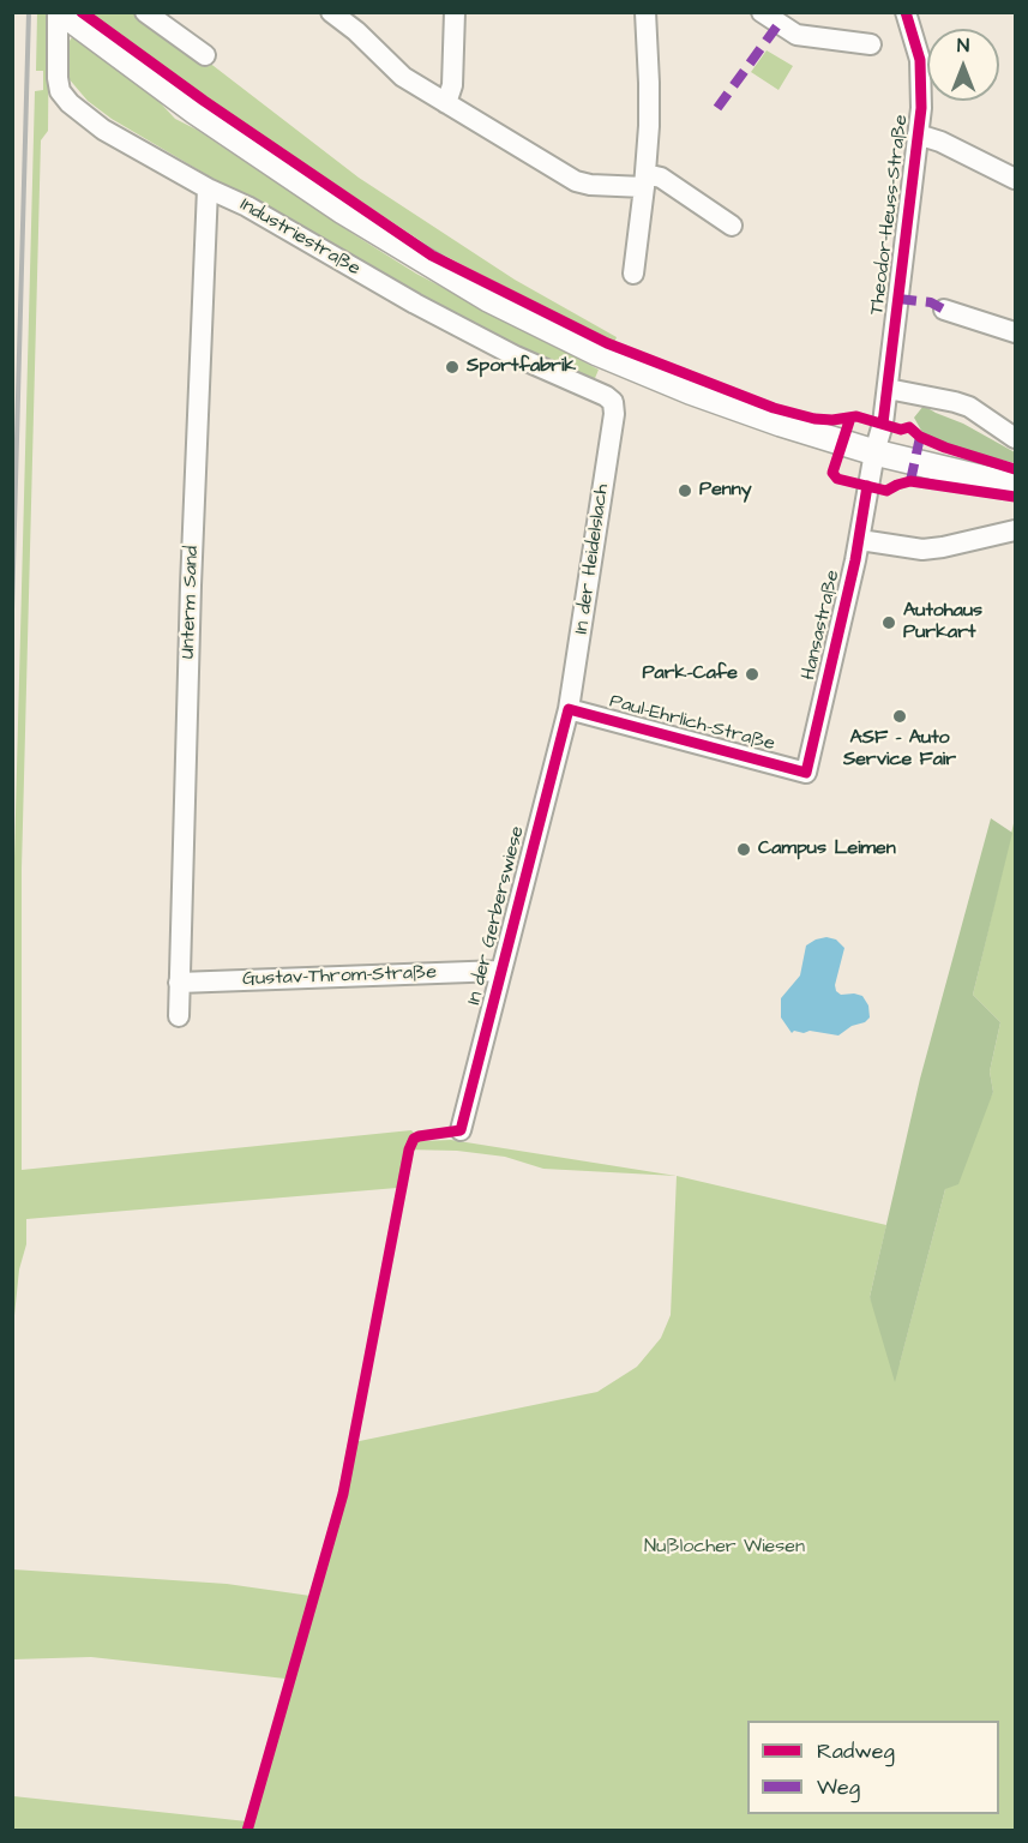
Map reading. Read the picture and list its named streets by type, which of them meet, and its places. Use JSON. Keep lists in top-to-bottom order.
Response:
{
  "streets": {
    "street": [
      "Theodor-Heuss-Straße",
      "Industriestraße",
      "In der Heidelslach",
      "Unterm Sand",
      "Hansastraße",
      "Paul-Ehrlich-Straße",
      "In der Gerberswiese",
      "Gustav-Throm-Straße"
    ]
  },
  "crossings": [
    ["Theodor-Heuss-Straße", "Hansastraße"],
    ["Industriestraße", "In der Heidelslach"],
    ["Industriestraße", "Unterm Sand"],
    ["In der Heidelslach", "Paul-Ehrlich-Straße"],
    ["In der Heidelslach", "In der Gerberswiese"],
    ["Unterm Sand", "Gustav-Throm-Straße"],
    ["Hansastraße", "Paul-Ehrlich-Straße"],
    ["Paul-Ehrlich-Straße", "In der Gerberswiese"],
    ["In der Gerberswiese", "Gustav-Throm-Straße"]
  ],
  "parks": ["Nußlocher Wiesen"],
  "places": [
    "Sportfabrik",
    "Penny",
    "Autohaus Purkart",
    "Park-Cafe",
    "ASF - Auto Service Fair",
    "Campus Leimen"
  ],
  "legend": ["Radweg", "Weg"],
  "north": "top"
}
